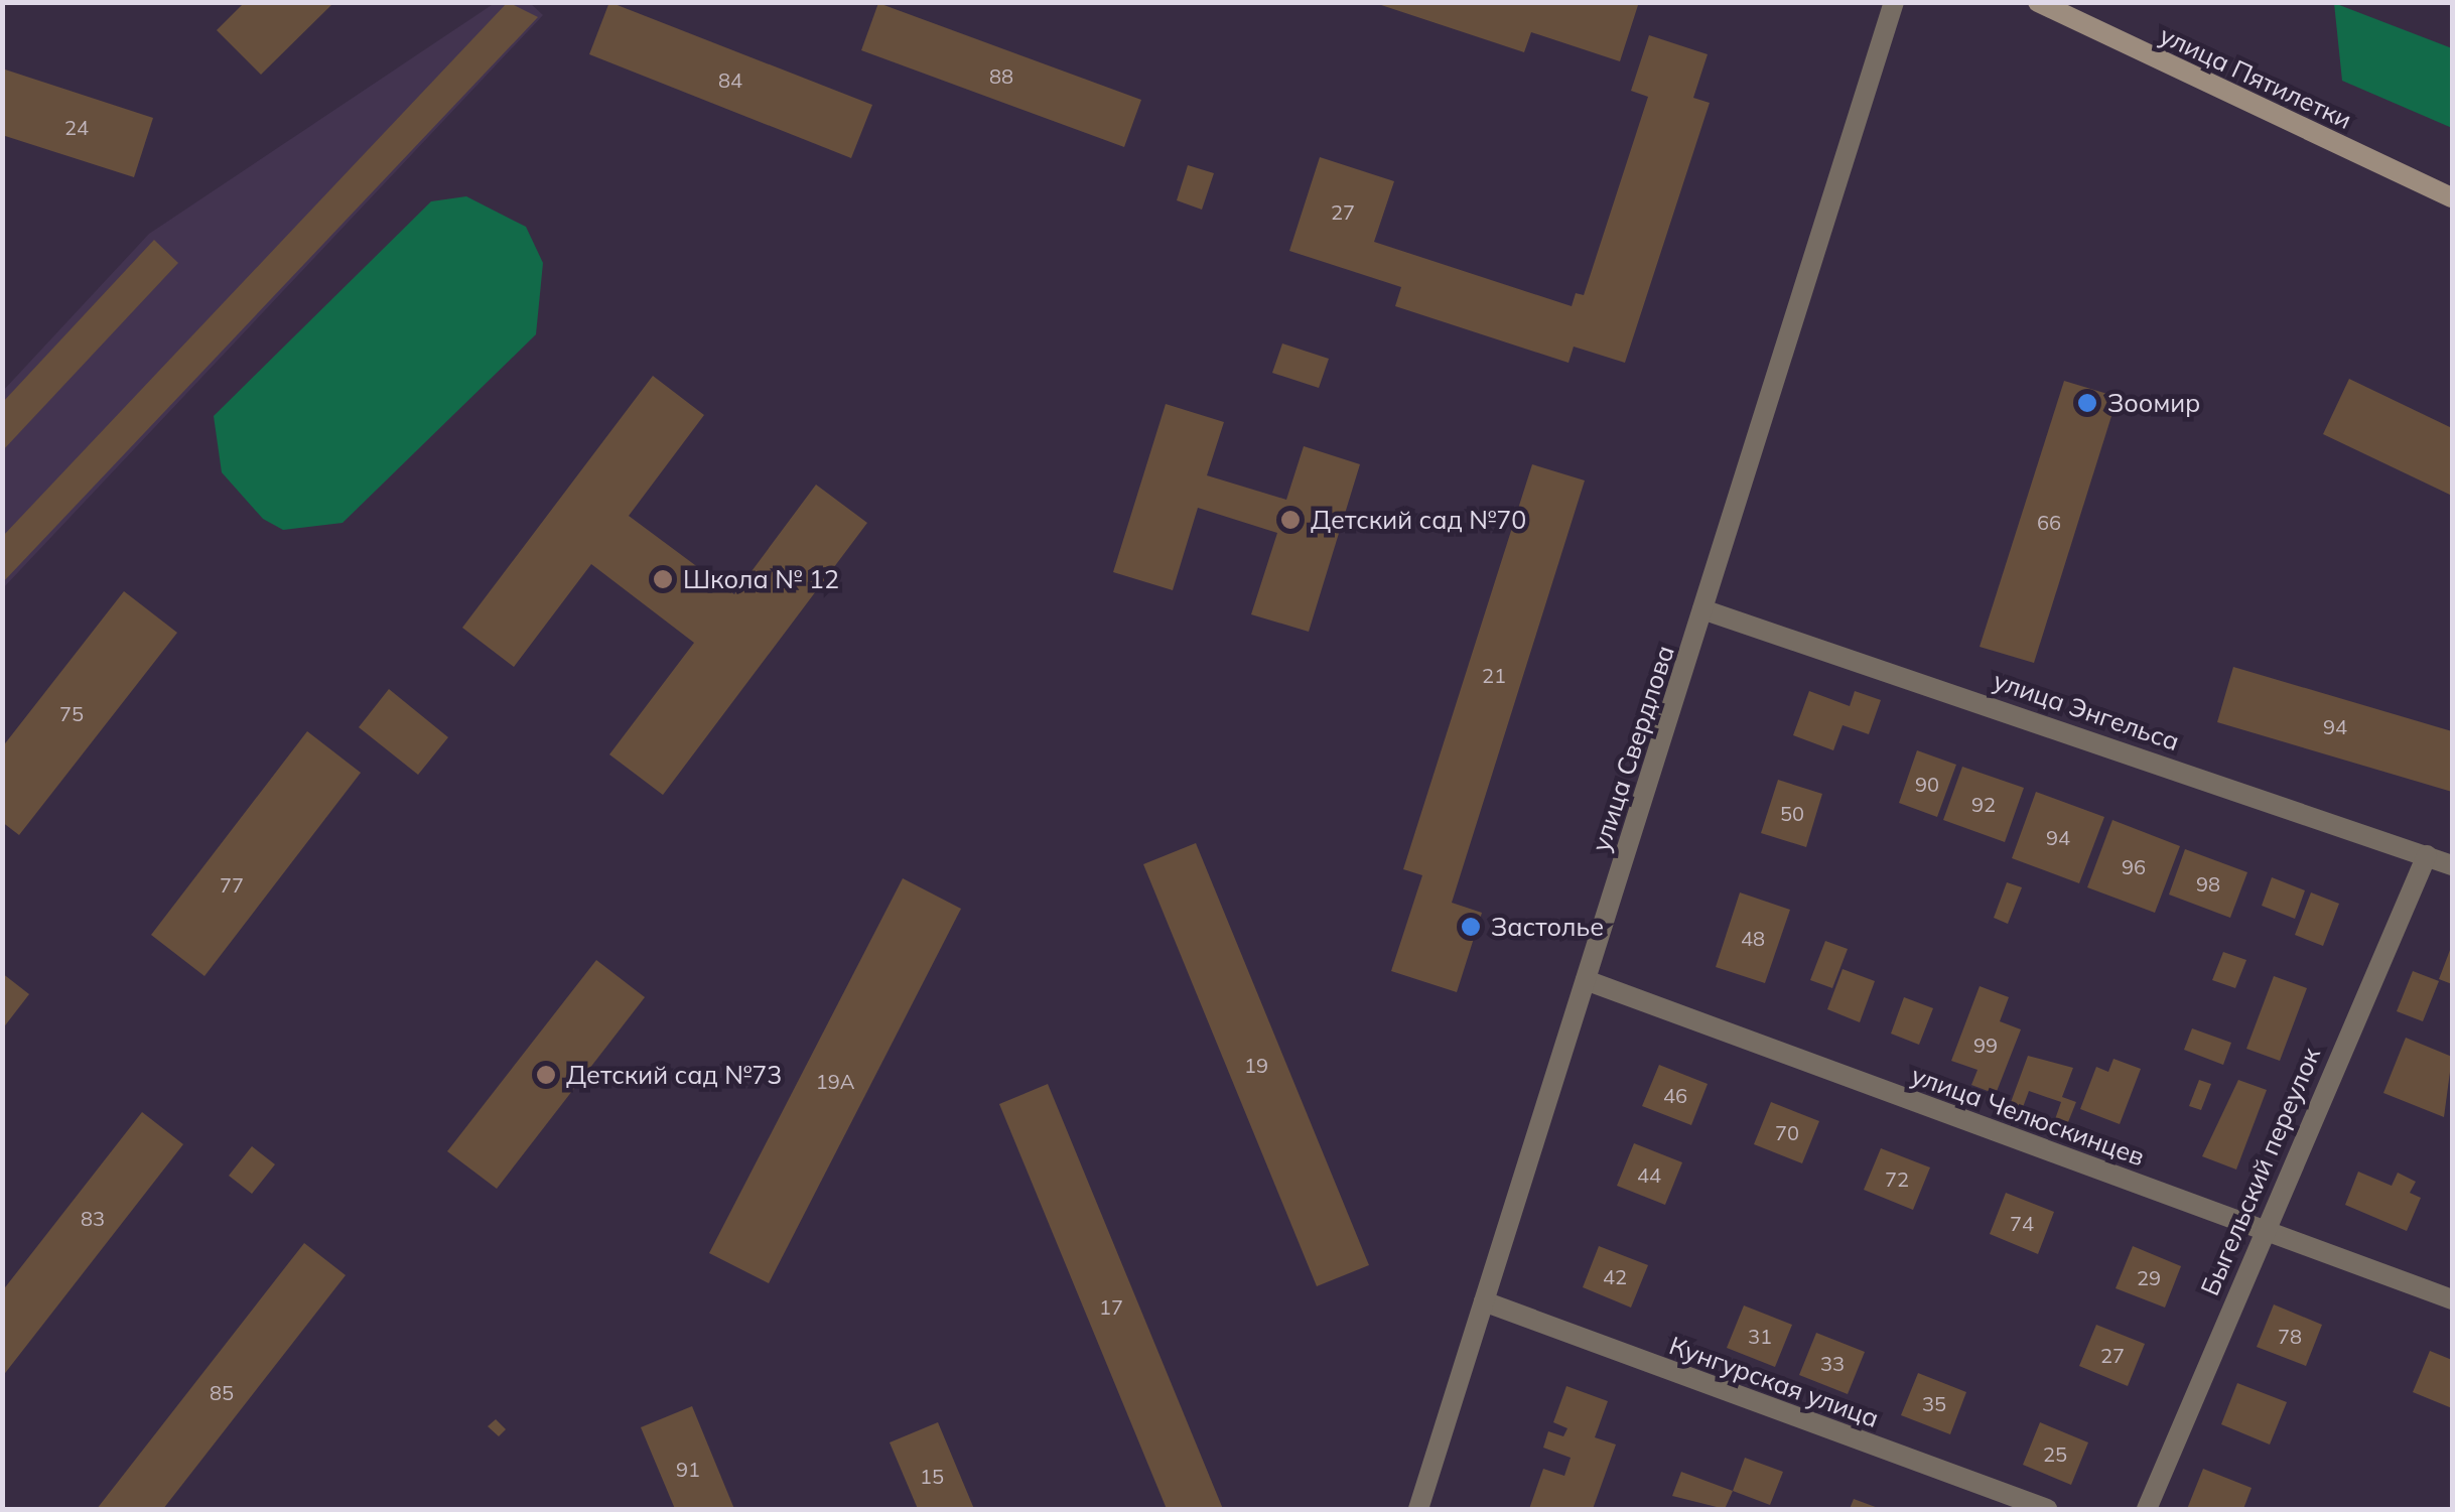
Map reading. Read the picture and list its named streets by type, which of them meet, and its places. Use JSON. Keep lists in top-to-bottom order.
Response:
{
  "streets": {
    "main road": ["улица Пятилетки"],
    "street": [
      "улица Энгельса",
      "улица Свердлова",
      "улица Челюскинцев",
      "Быгельский переулок",
      "Кунгурская улица"
    ]
  },
  "crossings": [
    ["улица Энгельса", "улица Свердлова"],
    ["улица Энгельса", "Быгельский переулок"],
    ["улица Свердлова", "улица Челюскинцев"],
    ["улица Свердлова", "Кунгурская улица"],
    ["улица Челюскинцев", "Быгельский переулок"]
  ],
  "places": [
    "Зоомир",
    "Детский сад №70",
    "Школа № 12",
    "Застолье",
    "Детский сад №73"
  ],
  "house_numbers": [
    "88",
    "84",
    "24",
    "27",
    "66",
    "21",
    "75",
    "94",
    "90",
    "92",
    "50",
    "94",
    "96",
    "98",
    "77",
    "48",
    "99",
    "19",
    "19А",
    "46",
    "70",
    "44",
    "72",
    "83",
    "74",
    "42",
    "29",
    "17",
    "31",
    "78",
    "27",
    "33",
    "85",
    "35",
    "25",
    "91",
    "15"
  ]
}
